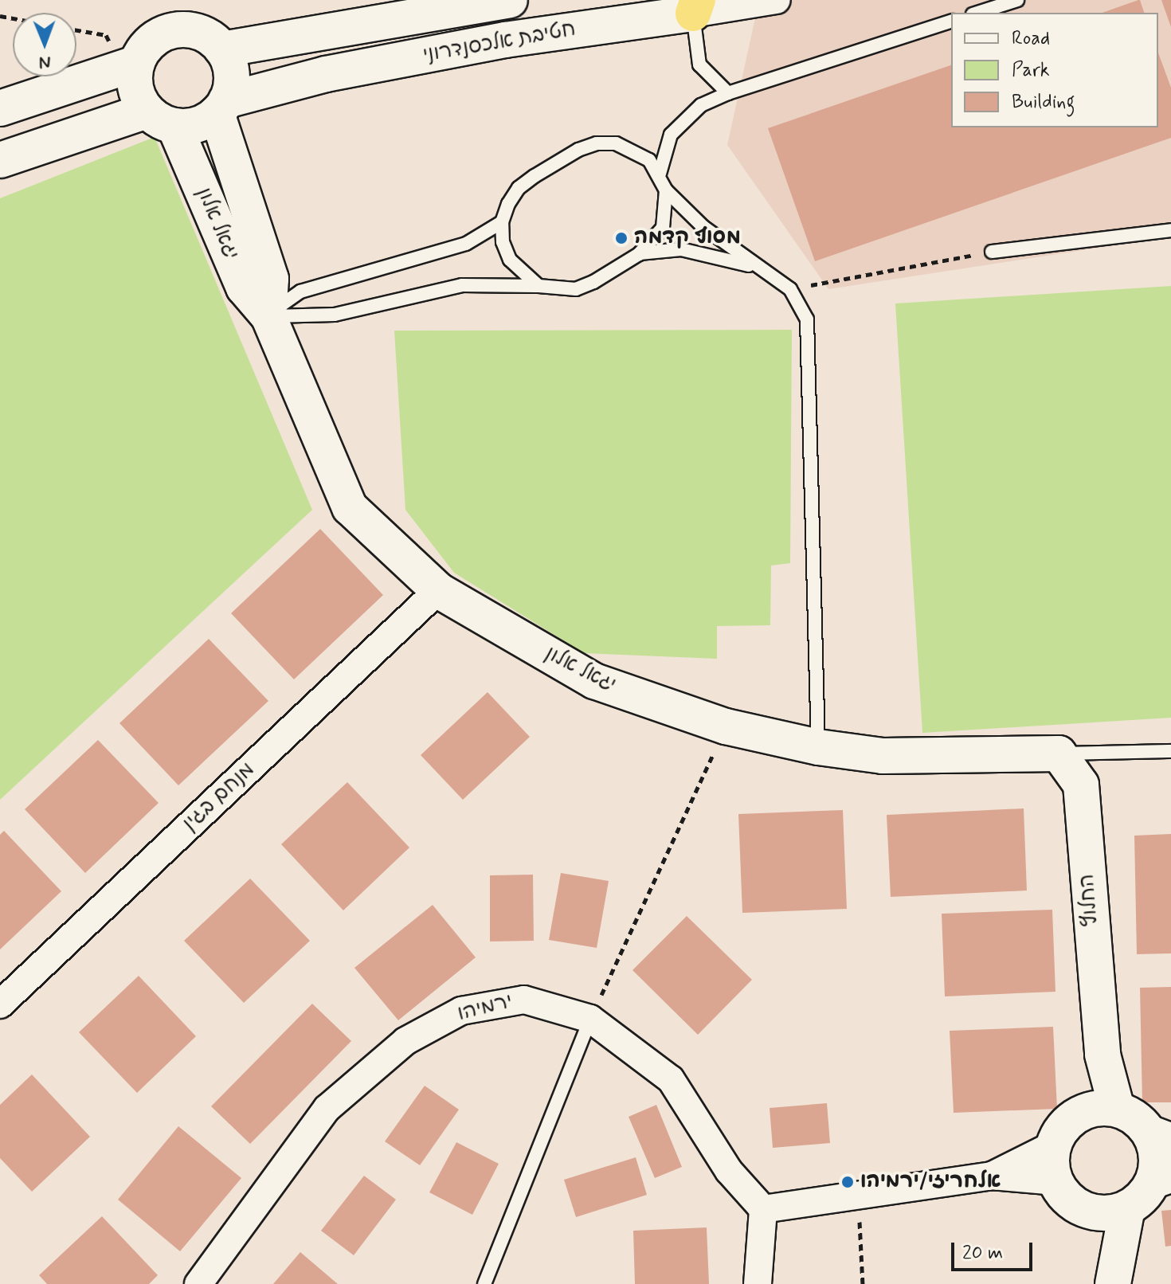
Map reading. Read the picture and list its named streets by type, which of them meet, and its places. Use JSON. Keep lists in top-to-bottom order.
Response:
{
  "streets": {
    "street": [
      "חטיבת אלכסנדרוני",
      "יגאל אלון",
      "מנחם בגין",
      "החלוץ",
      "ירמיהו"
    ]
  },
  "crossings": [
    ["חטיבת אלכסנדרוני", "יגאל אלון"],
    ["יגאל אלון", "מנחם בגין"],
    ["יגאל אלון", "החלוץ"]
  ],
  "places": ["מסוף קדמה", "אלחריזי/ירמיהו"],
  "legend": ["Road", "Park", "Building"],
  "scale_bar": "20 m",
  "north": "bottom"
}
